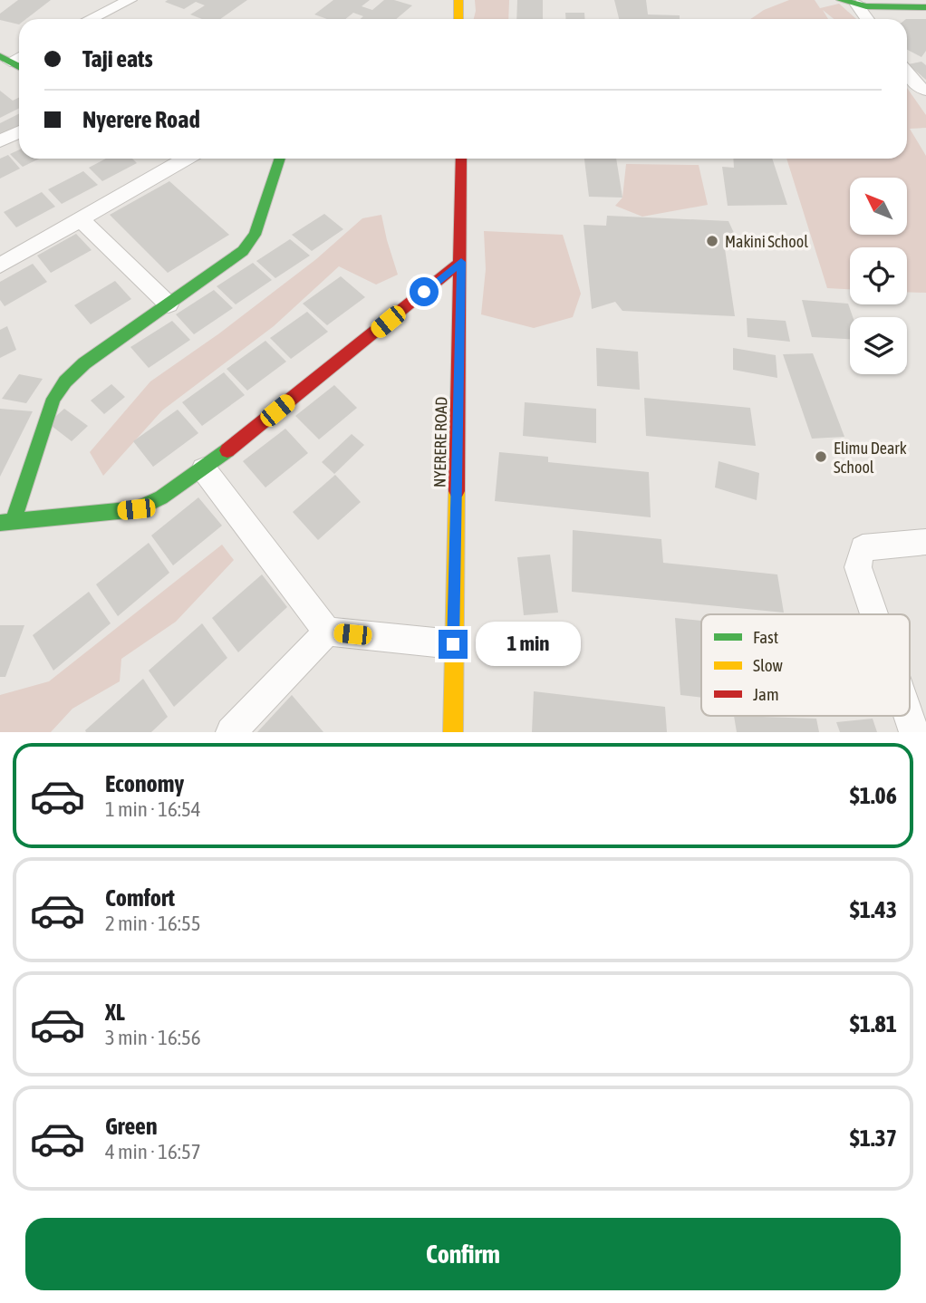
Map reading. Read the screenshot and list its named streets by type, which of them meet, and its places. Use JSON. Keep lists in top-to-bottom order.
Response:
{
  "streets": {
    "street": ["NYERERE ROAD"]
  },
  "places": ["Makini School", "Elimu Deark School"],
  "legend": ["Fast", "Slow", "Jam"],
  "north": "top left",
  "page": {
    "banner": ["Taji eats", "Nyerere Road"],
    "bubble": "1 min",
    "list": [
      {
        "name": "Economy",
        "note": "1 min · 16:54",
        "value": "$1.06"
      },
      {
        "name": "Comfort",
        "note": "2 min · 16:55",
        "value": "$1.43"
      },
      {
        "name": "XL",
        "note": "3 min · 16:56",
        "value": "$1.81"
      },
      {
        "name": "Green",
        "note": "4 min · 16:57",
        "value": "$1.37"
      }
    ],
    "buttons": "Confirm"
  }
}
